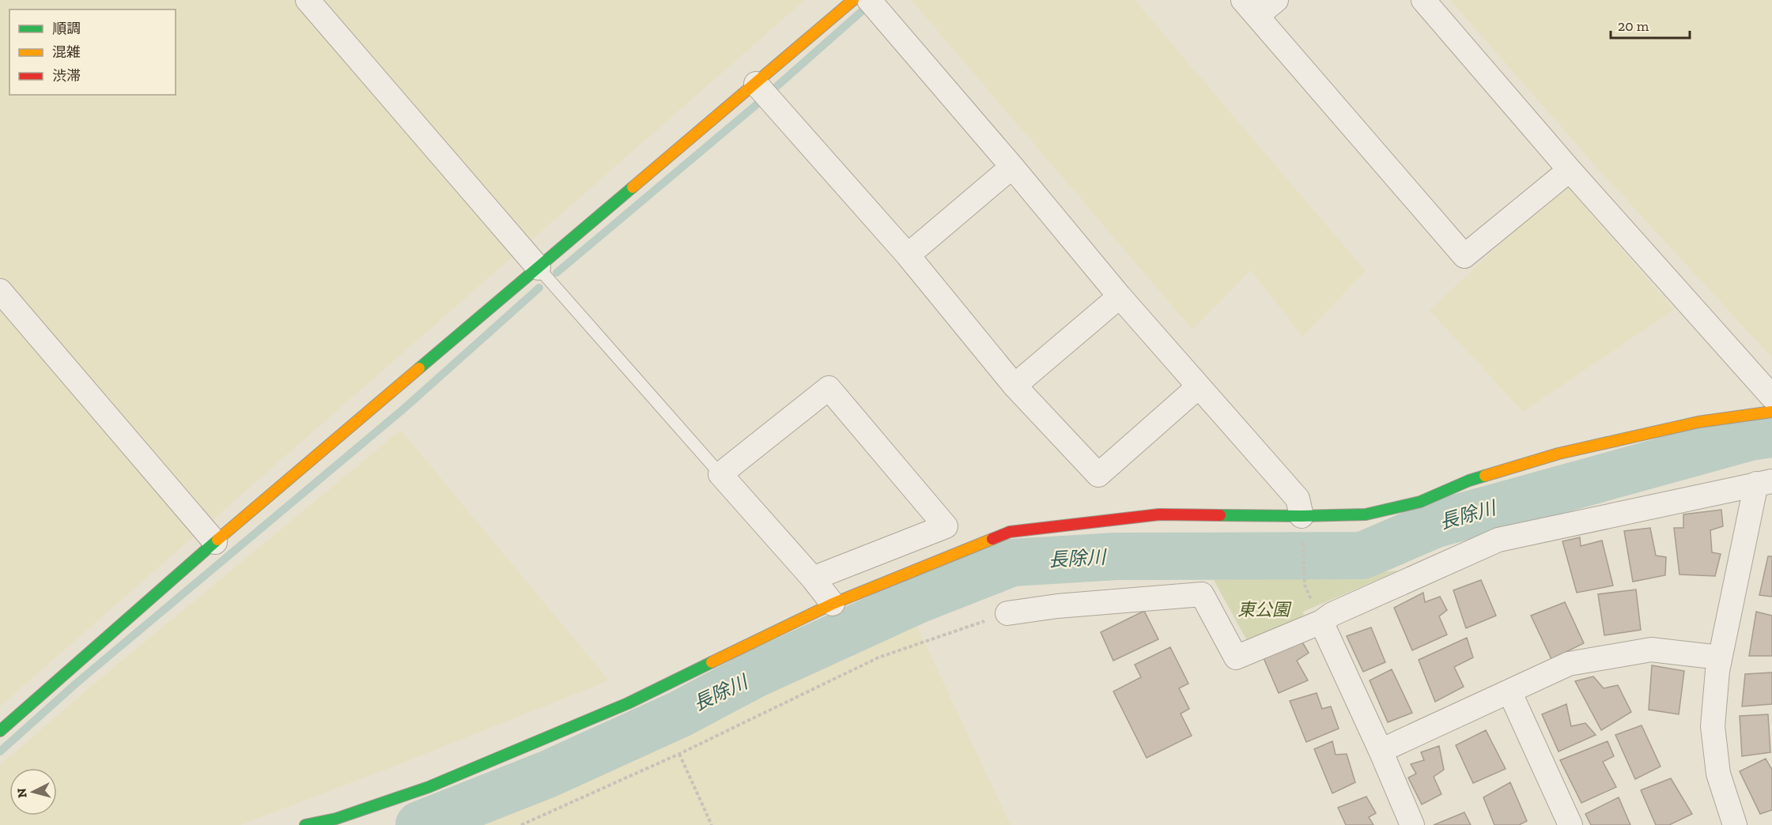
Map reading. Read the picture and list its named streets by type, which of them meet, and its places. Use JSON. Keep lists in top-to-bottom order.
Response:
{
  "water": ["長除川"],
  "parks": ["東公園"],
  "legend": ["順調", "混雑", "渋滞"],
  "scale_bar": "20 m",
  "north": "left"
}
